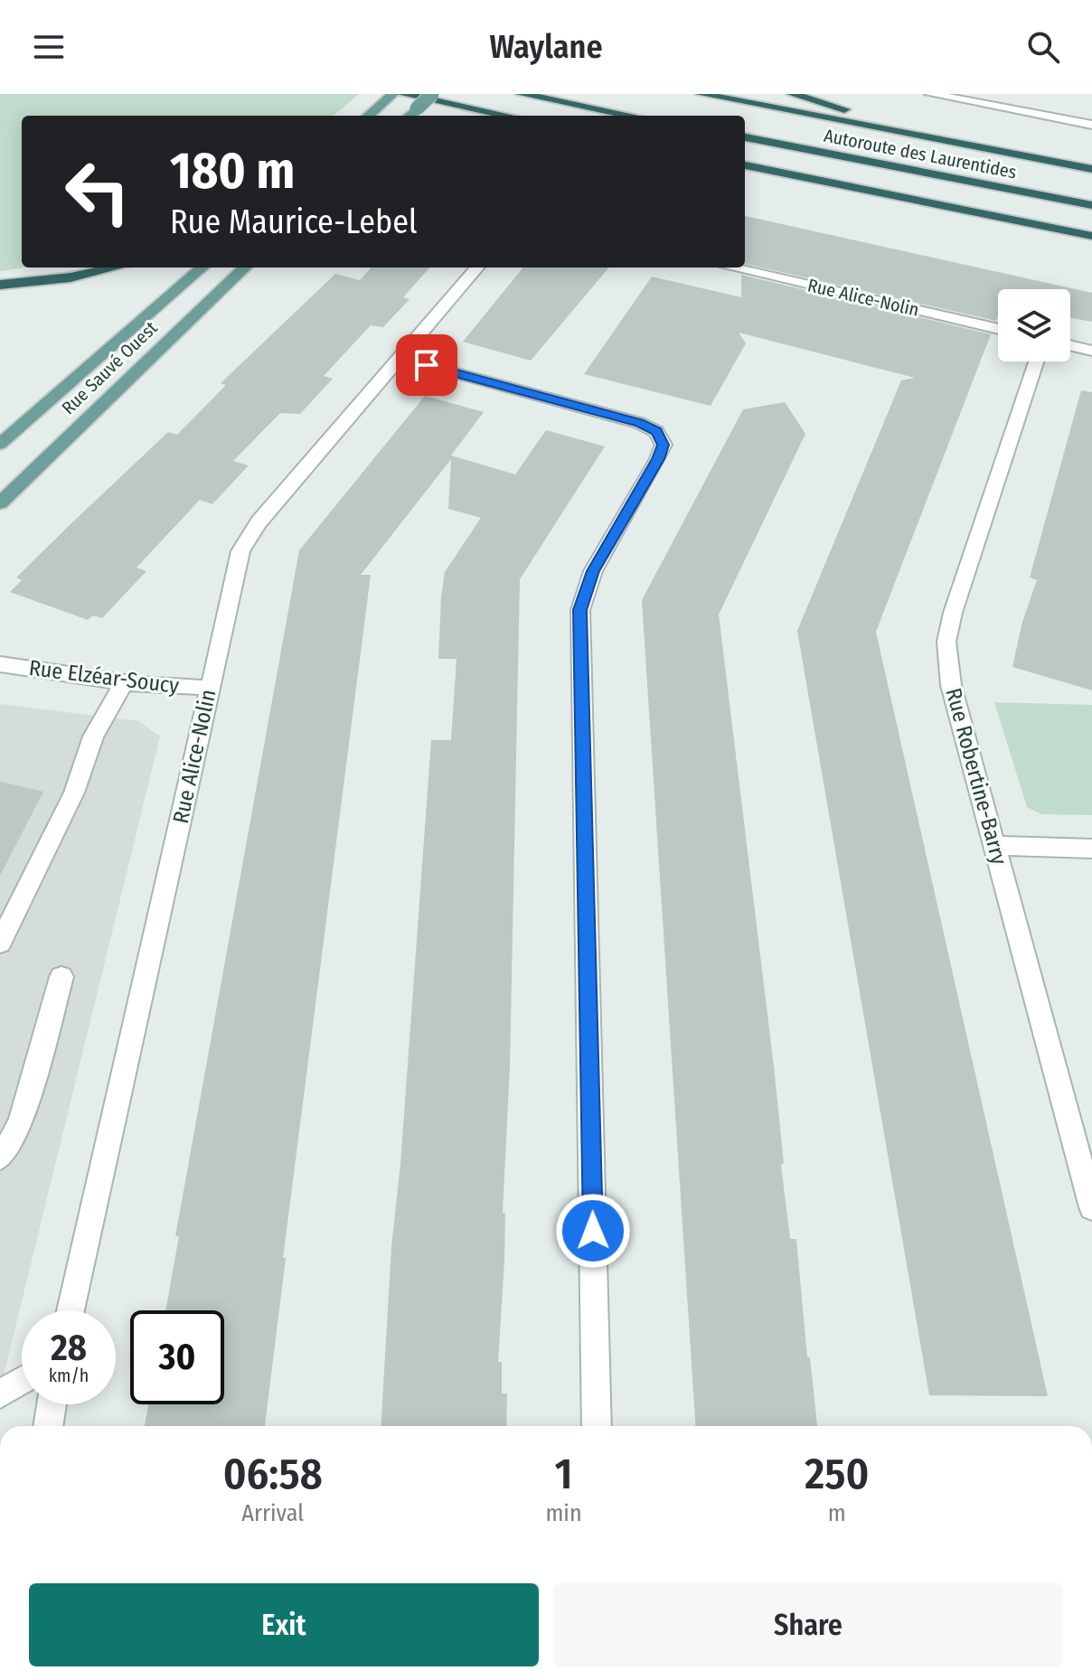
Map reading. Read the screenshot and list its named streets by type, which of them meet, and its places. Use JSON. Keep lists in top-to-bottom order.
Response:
{
  "streets": {
    "highway": ["Autoroute des Laurentides"],
    "main road": ["Rue Sauvé Ouest"],
    "street": ["Rue Alice-Nolin", "Rue Elzéar-Soucy", "Rue Robertine-Barry"]
  },
  "crossings": [
    ["Rue Alice-Nolin", "Rue Elzéar-Soucy"]
  ],
  "page": {
    "header": "Waylane",
    "turn": ["180 m", "Rue Maurice-Lebel"],
    "speed": "28 km/h",
    "limit": "30",
    "eta": [
      "06:58",
      "Arrival",
      "1",
      "min",
      "250",
      "m"
    ],
    "buttons": ["Exit", "Share"]
  }
}
